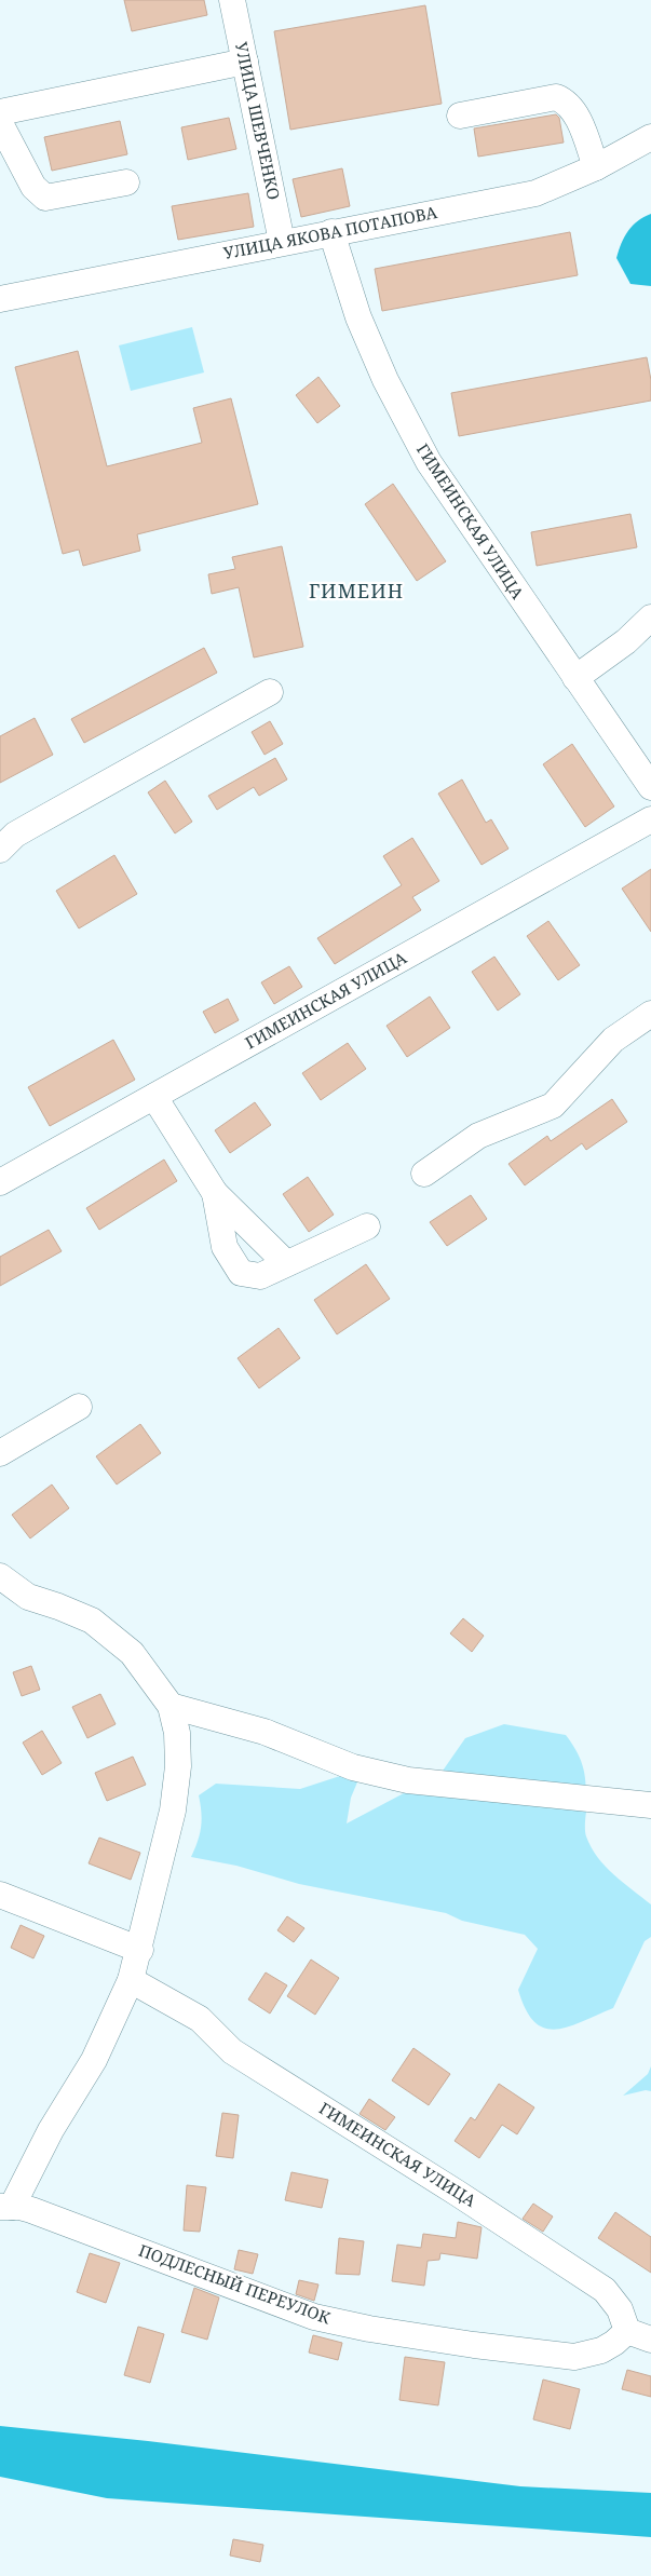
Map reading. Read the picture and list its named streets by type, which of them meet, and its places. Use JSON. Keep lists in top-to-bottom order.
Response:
{
  "streets": {
    "street": [
      "УЛИЦА ШЕВЧЕНКО",
      "УЛИЦА ЯКОВА ПОТАПОВА",
      "ГИМЕИНСКАЯ УЛИЦА",
      "ПОДЛЕСНЫЙ ПЕРЕУЛОК"
    ]
  },
  "crossings": [
    ["УЛИЦА ШЕВЧЕНКО", "УЛИЦА ЯКОВА ПОТАПОВА"],
    ["УЛИЦА ЯКОВА ПОТАПОВА", "ГИМЕИНСКАЯ УЛИЦА"],
    ["ГИМЕИНСКАЯ УЛИЦА", "ПОДЛЕСНЫЙ ПЕРЕУЛОК"]
  ],
  "districts": ["ГИМЕИН"]
}
